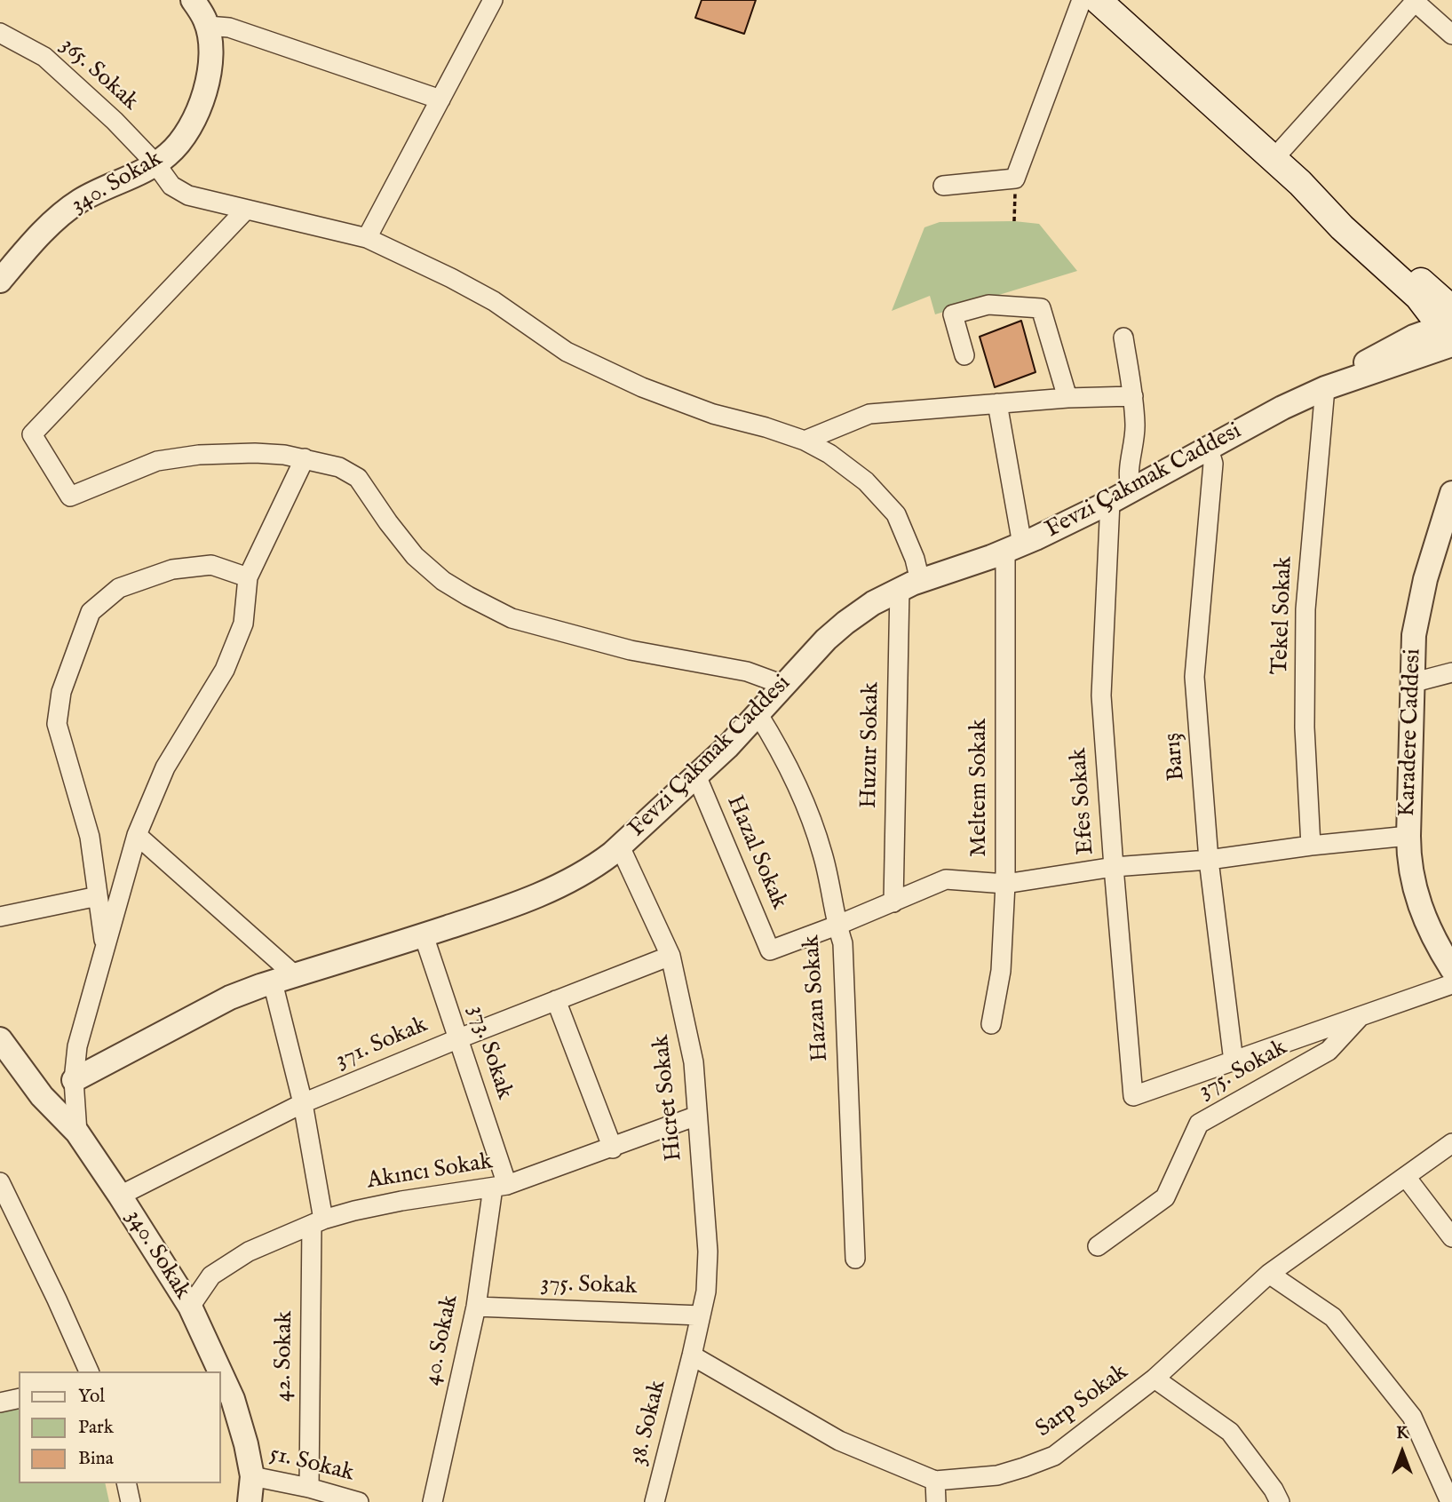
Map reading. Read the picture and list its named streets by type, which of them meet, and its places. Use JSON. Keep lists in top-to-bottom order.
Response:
{
  "streets": {
    "street": [
      "365. Sokak",
      "340. Sokak",
      "Fevzi Çakmak Caddesi",
      "Tekel Sokak",
      "Karadere Caddesi",
      "Huzur Sokak",
      "Barış",
      "Meltem Sokak",
      "Efes Sokak",
      "Hazal Sokak",
      "Hazan Sokak",
      "371. Sokak",
      "373. Sokak",
      "375. Sokak",
      "Hicret Sokak",
      "Akıncı Sokak",
      "40. Sokak",
      "42. Sokak",
      "Sarp Sokak",
      "38. Sokak",
      "51. Sokak"
    ]
  },
  "crossings": [
    ["365. Sokak", "340. Sokak"],
    ["365. Sokak", "Huzur Sokak"],
    ["340. Sokak", "371. Sokak"],
    ["340. Sokak", "Akıncı Sokak"],
    ["340. Sokak", "51. Sokak"],
    ["Fevzi Çakmak Caddesi", "Tekel Sokak"],
    ["Fevzi Çakmak Caddesi", "Huzur Sokak"],
    ["Fevzi Çakmak Caddesi", "Barış"],
    ["Fevzi Çakmak Caddesi", "Meltem Sokak"],
    ["Fevzi Çakmak Caddesi", "Efes Sokak"],
    ["Fevzi Çakmak Caddesi", "Hazal Sokak"],
    ["Fevzi Çakmak Caddesi", "Hazan Sokak"],
    ["Fevzi Çakmak Caddesi", "373. Sokak"],
    ["Fevzi Çakmak Caddesi", "Hicret Sokak"],
    ["Fevzi Çakmak Caddesi", "42. Sokak"],
    ["Barış", "Efes Sokak"],
    ["Hazal Sokak", "Hazan Sokak"],
    ["371. Sokak", "373. Sokak"],
    ["371. Sokak", "Hicret Sokak"],
    ["371. Sokak", "42. Sokak"],
    ["373. Sokak", "Akıncı Sokak"],
    ["373. Sokak", "40. Sokak"],
    ["375. Sokak", "Hicret Sokak"],
    ["375. Sokak", "40. Sokak"],
    ["Hicret Sokak", "Akıncı Sokak"],
    ["Hicret Sokak", "Sarp Sokak"],
    ["Hicret Sokak", "38. Sokak"],
    ["Akıncı Sokak", "40. Sokak"],
    ["Akıncı Sokak", "42. Sokak"],
    ["42. Sokak", "51. Sokak"],
    ["Sarp Sokak", "38. Sokak"]
  ],
  "legend": ["Yol", "Park", "Bina"],
  "north": "top"
}
